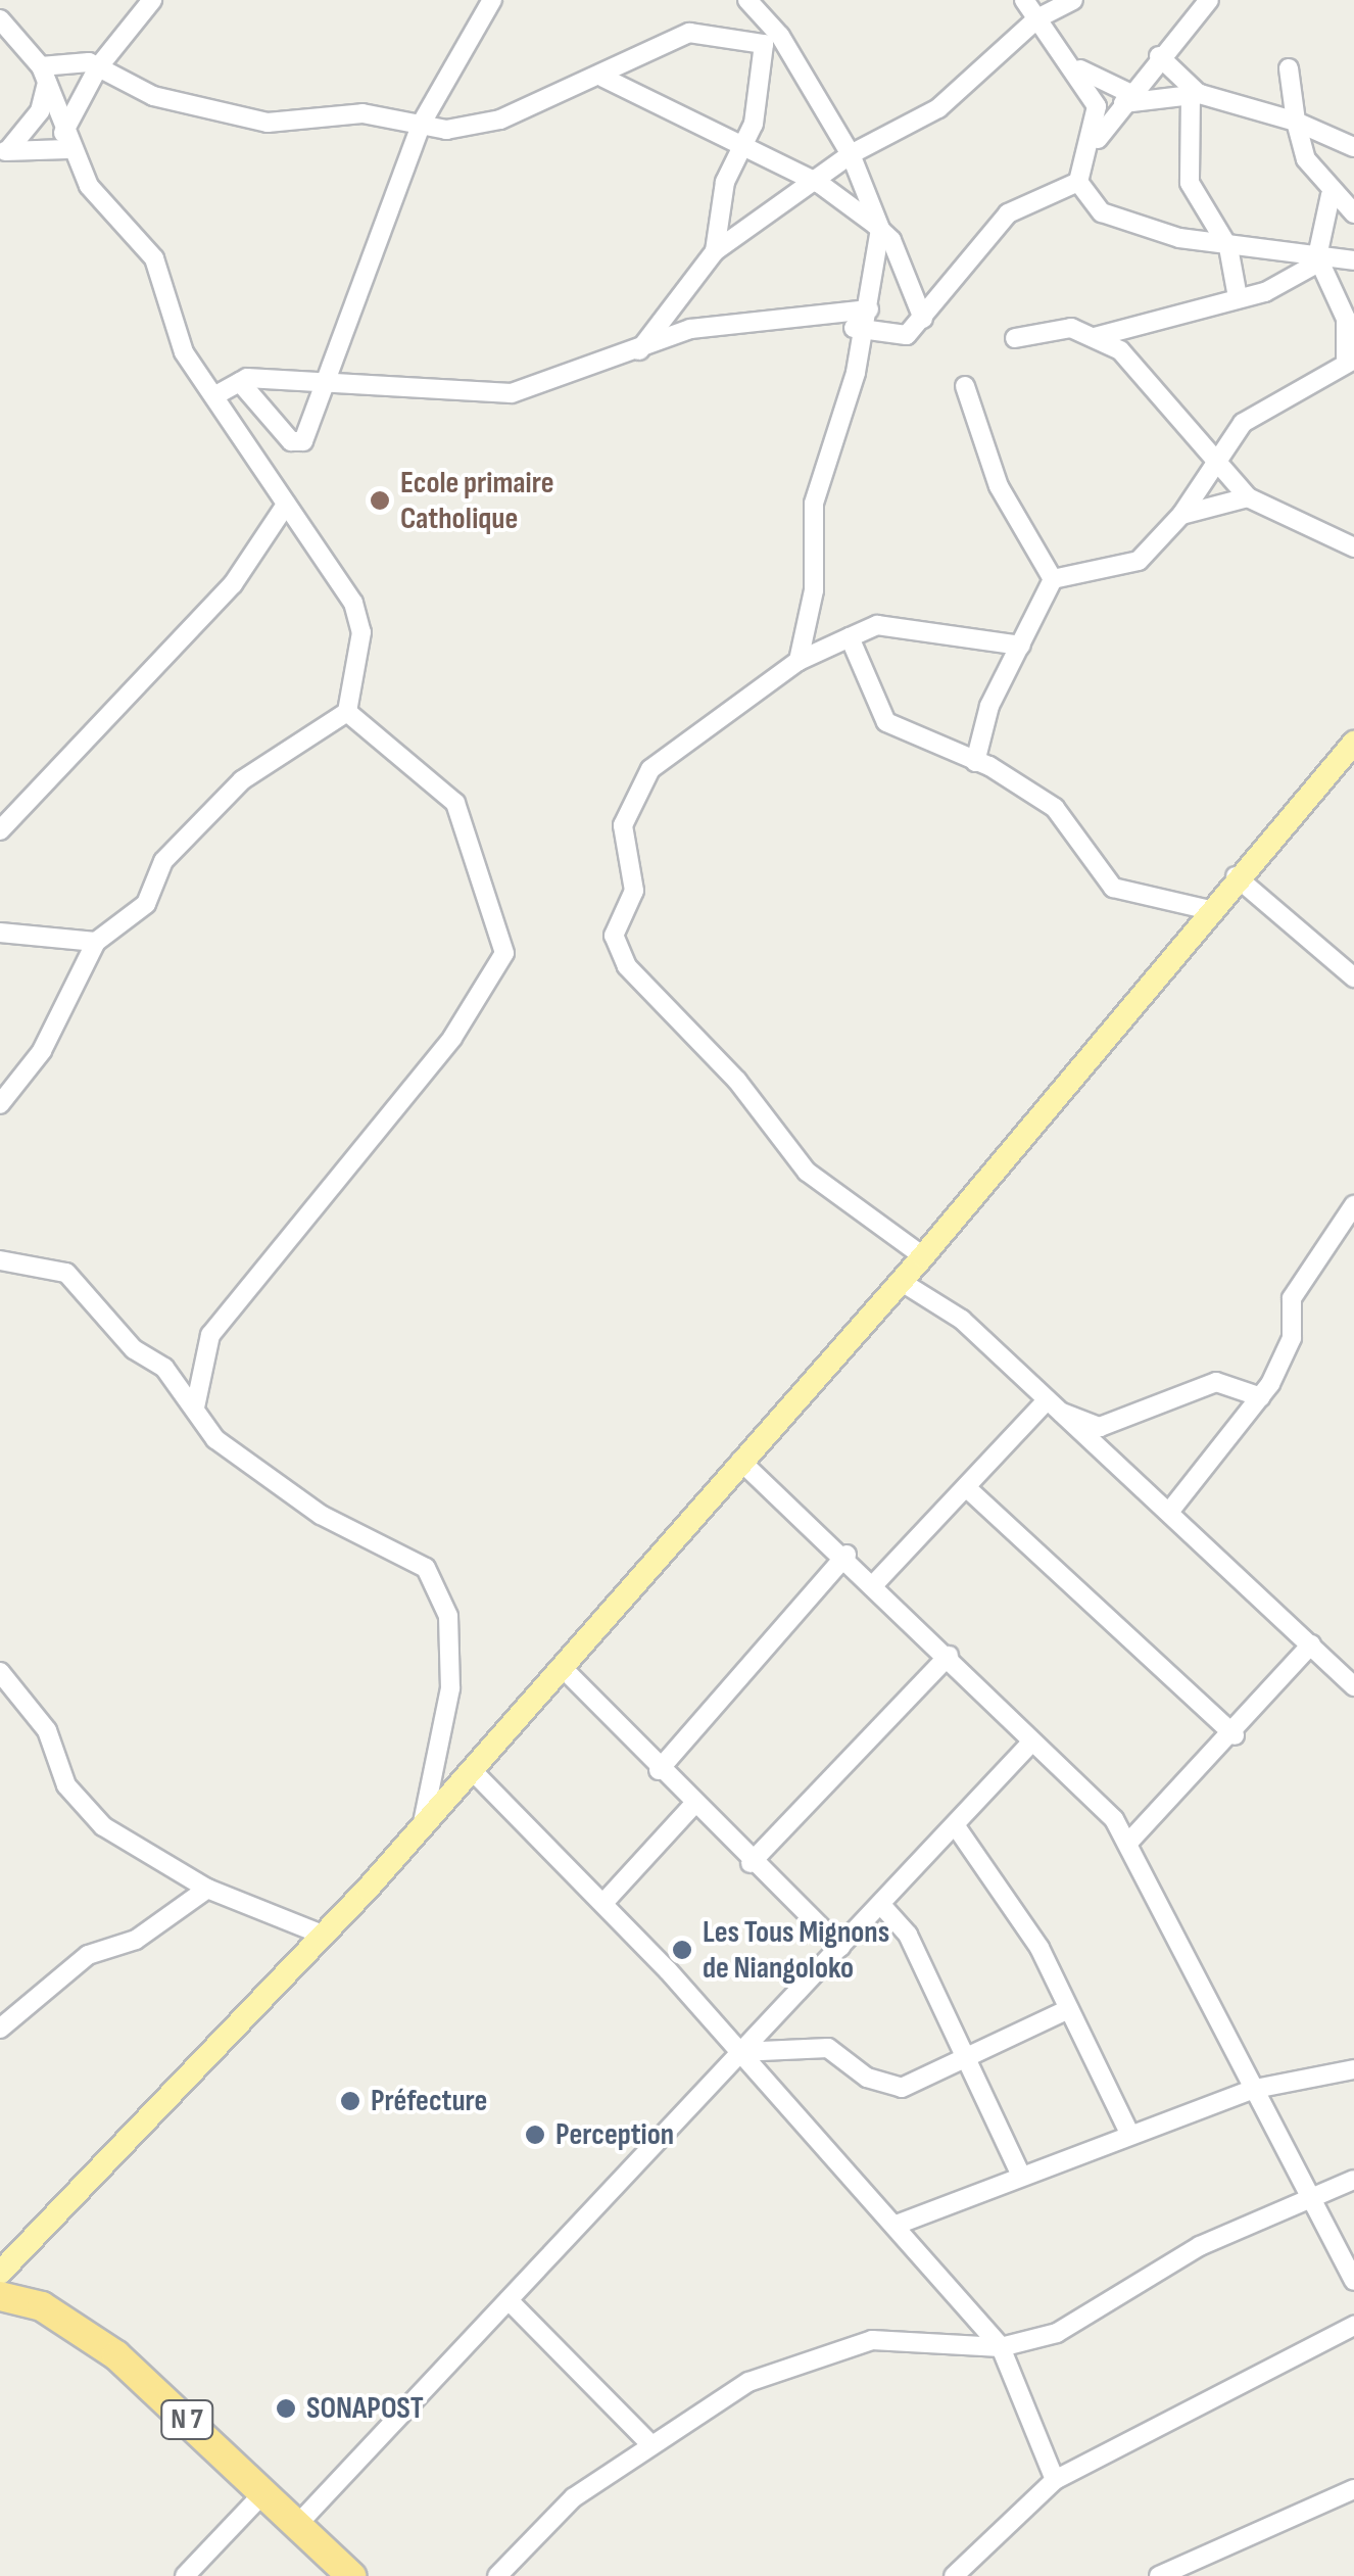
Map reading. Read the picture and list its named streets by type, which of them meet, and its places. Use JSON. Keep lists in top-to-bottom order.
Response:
{
  "streets": {
    "highway": ["N 7"]
  },
  "places": [
    "Ecole primaire Catholique",
    "Les Tous Mignons de Niangoloko",
    "Préfecture",
    "Perception",
    "SONAPOST"
  ]
}
